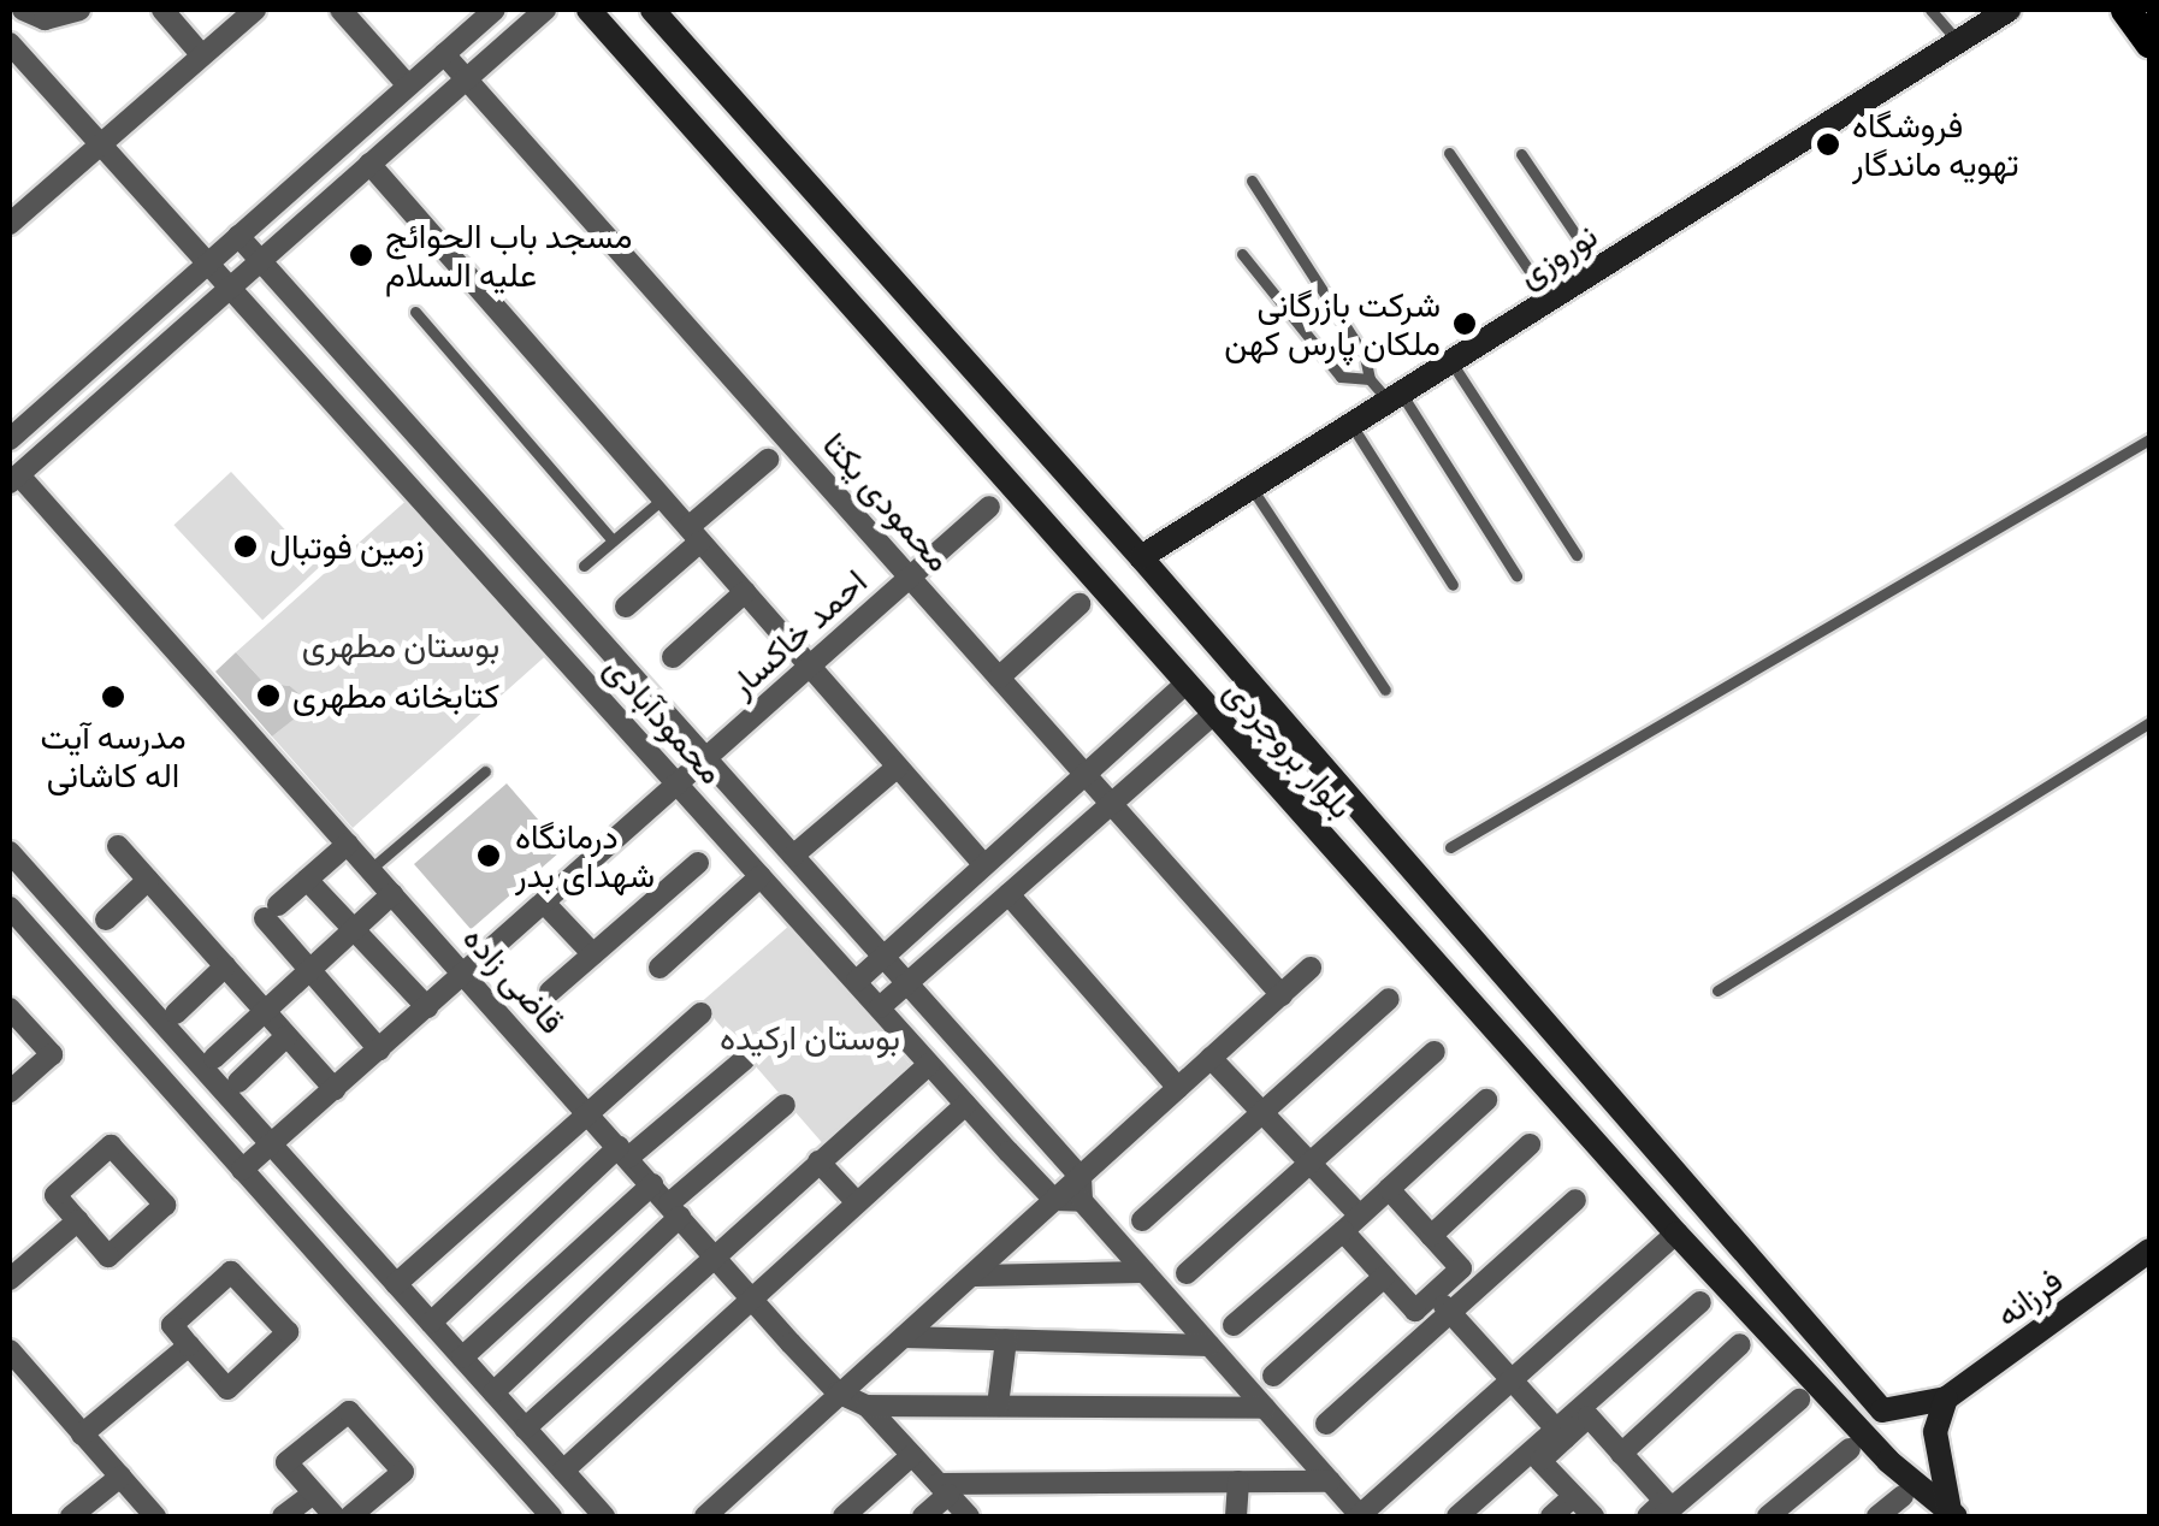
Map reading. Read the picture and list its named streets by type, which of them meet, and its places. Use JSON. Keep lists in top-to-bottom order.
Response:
{
  "streets": {
    "main road": ["نوروزی", "بلوار بروجردی", "فرزانه"],
    "street": [
      "محمودی یکتا",
      "احمد خاکسار",
      "محمودآبادی",
      "قاضی زاده"
    ]
  },
  "crossings": [
    ["نوروزی", "بلوار بروجردی"],
    ["محمودی یکتا", "احمد خاکسار"],
    ["احمد خاکسار", "محمودآبادی"],
    ["احمد خاکسار", "قاضی زاده"],
    ["بلوار بروجردی", "فرزانه"]
  ],
  "parks": ["بوستان مطهری", "بوستان ارکیده"],
  "places": [
    "فروشگاه تهویه ماندگار",
    "مسجد باب الحوائج علیه السلام",
    "شرکت بازرگانی ملکان پارس کهن",
    "زمین فوتبال",
    "کتابخانه مطهری",
    "مدرسه آیت اله کاشانی",
    "درمانگاه شهدای بدر"
  ]
}
